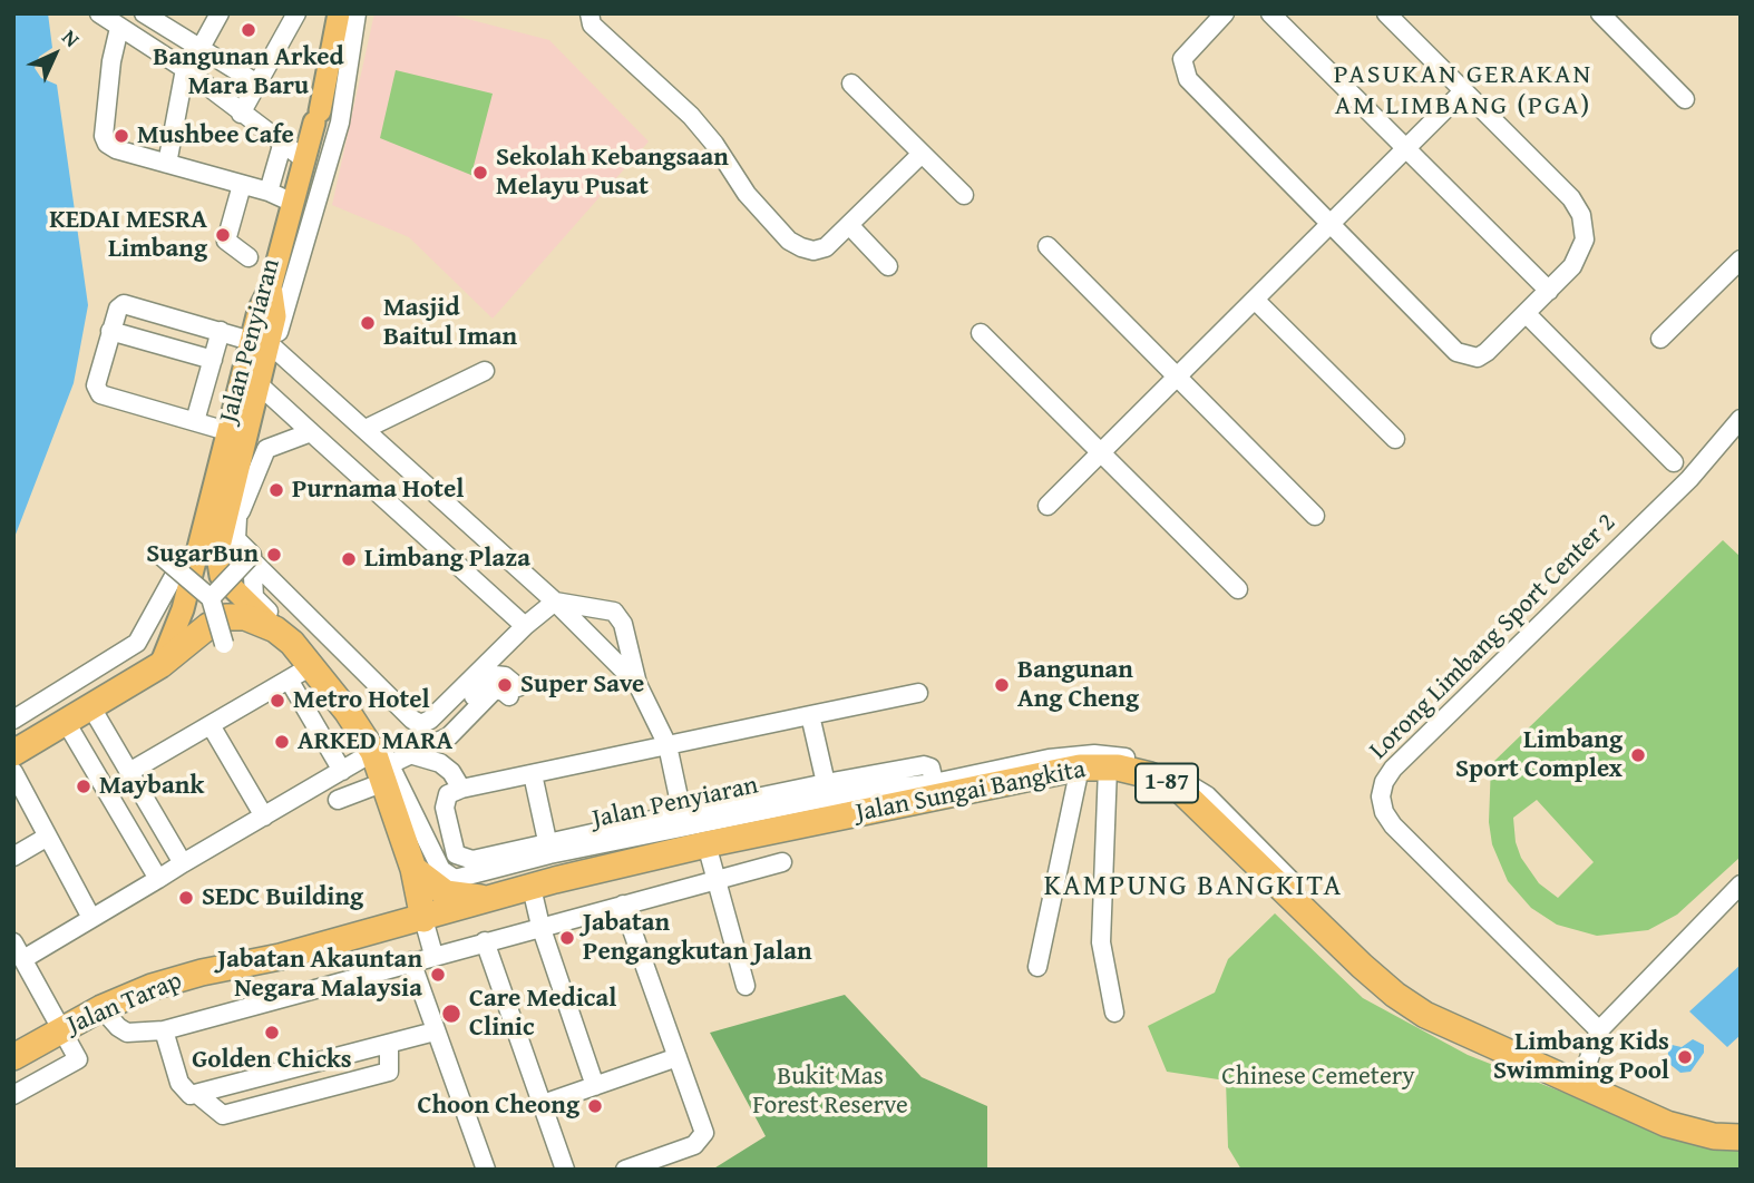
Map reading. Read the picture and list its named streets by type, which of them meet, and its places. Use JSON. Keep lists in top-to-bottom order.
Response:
{
  "streets": {
    "highway": ["1-87", "Jalan Sungai Bangkita", "Jalan Tarap"],
    "street": ["Jalan Penyiaran", "Lorong Limbang Sport Center 2"]
  },
  "crossings": [
    ["Jalan Penyiaran", "Jalan Sungai Bangkita"],
    ["1-87", "Jalan Sungai Bangkita"],
    ["Jalan Sungai Bangkita", "Jalan Tarap"]
  ],
  "districts": ["PASUKAN GERAKAN AM LIMBANG (PGA)", "KAMPUNG BANGKITA"],
  "parks": ["Bukit Mas Forest Reserve", "Chinese Cemetery"],
  "places": [
    "Bangunan Arked Mara Baru",
    "Mushbee Cafe",
    "Sekolah Kebangsaan Melayu Pusat",
    "KEDAI MESRA Limbang",
    "Masjid Baitul Iman",
    "Purnama Hotel",
    "SugarBun",
    "Limbang Plaza",
    "Super Save",
    "Bangunan Ang Cheng",
    "Metro Hotel",
    "ARKED MARA",
    "Limbang Sport Complex",
    "Maybank",
    "SEDC Building",
    "Jabatan Pengangkutan Jalan",
    "Jabatan Akauntan Negara Malaysia",
    "Care Medical Clinic",
    "Golden Chicks",
    "Limbang Kids Swimming Pool",
    "Choon Cheong"
  ],
  "north": "top right"
}
